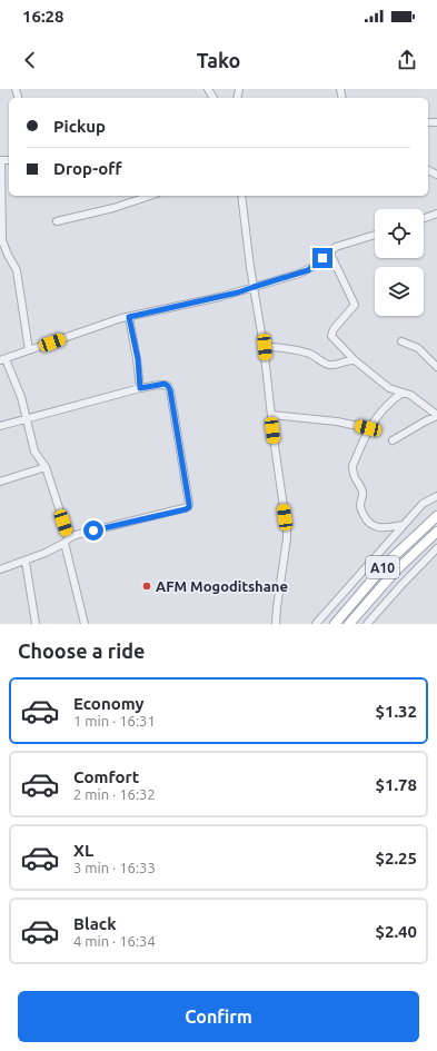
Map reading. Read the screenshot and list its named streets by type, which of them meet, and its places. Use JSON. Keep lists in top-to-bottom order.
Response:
{
  "streets": {
    "main road": ["A10"]
  },
  "places": ["AFM Mogoditshane"],
  "page": {
    "status": "16:28",
    "header": "Tako",
    "banner": ["Pickup", "Drop-off"],
    "heading": "Choose a ride",
    "list": [
      {
        "name": "Economy",
        "note": "1 min · 16:31",
        "value": "$1.32"
      },
      {
        "name": "Comfort",
        "note": "2 min · 16:32",
        "value": "$1.78"
      },
      {
        "name": "XL",
        "note": "3 min · 16:33",
        "value": "$2.25"
      },
      {
        "name": "Black",
        "note": "4 min · 16:34",
        "value": "$2.40"
      }
    ],
    "buttons": "Confirm"
  }
}
